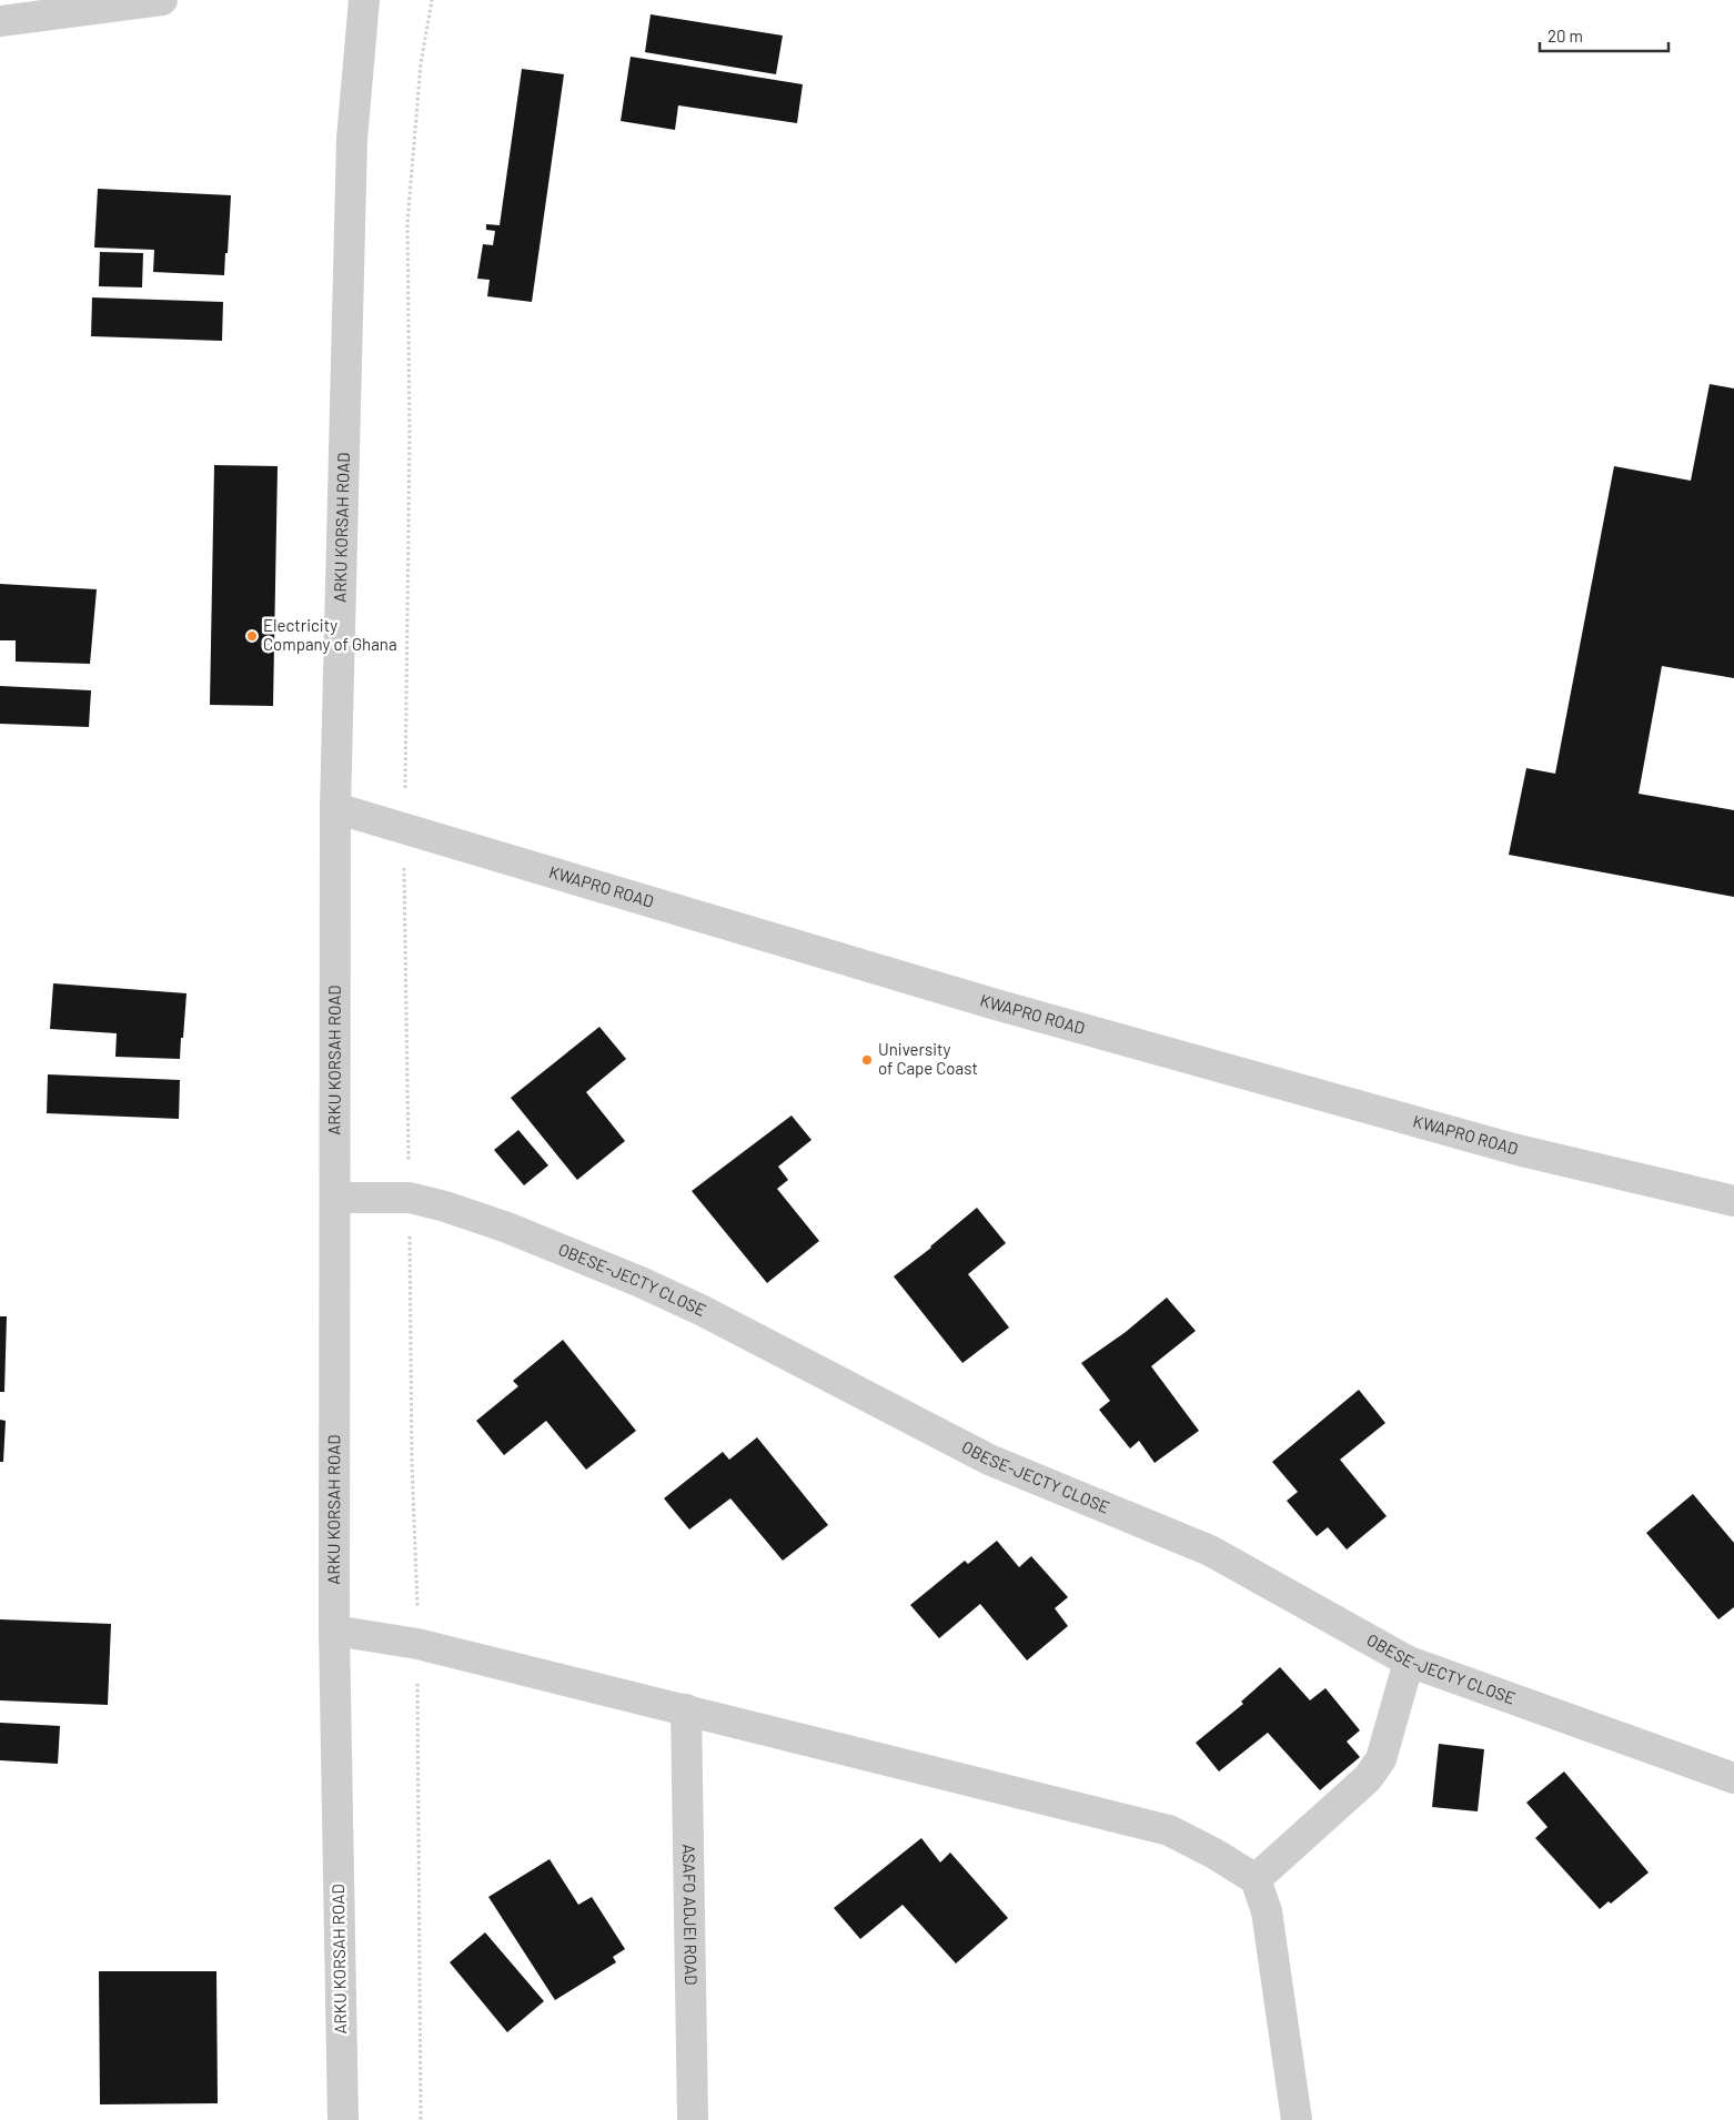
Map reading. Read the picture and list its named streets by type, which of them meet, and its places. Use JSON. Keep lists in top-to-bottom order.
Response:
{
  "streets": {
    "street": [
      "ARKU KORSAH ROAD",
      "KWAPRO ROAD",
      "OBESE-JECTY CLOSE",
      "ASAFO ADJEI ROAD"
    ]
  },
  "crossings": [
    ["ARKU KORSAH ROAD", "KWAPRO ROAD"],
    ["ARKU KORSAH ROAD", "OBESE-JECTY CLOSE"]
  ],
  "places": ["Electricity Company of Ghana", "University of Cape Coast"],
  "scale_bar": "20 m"
}
